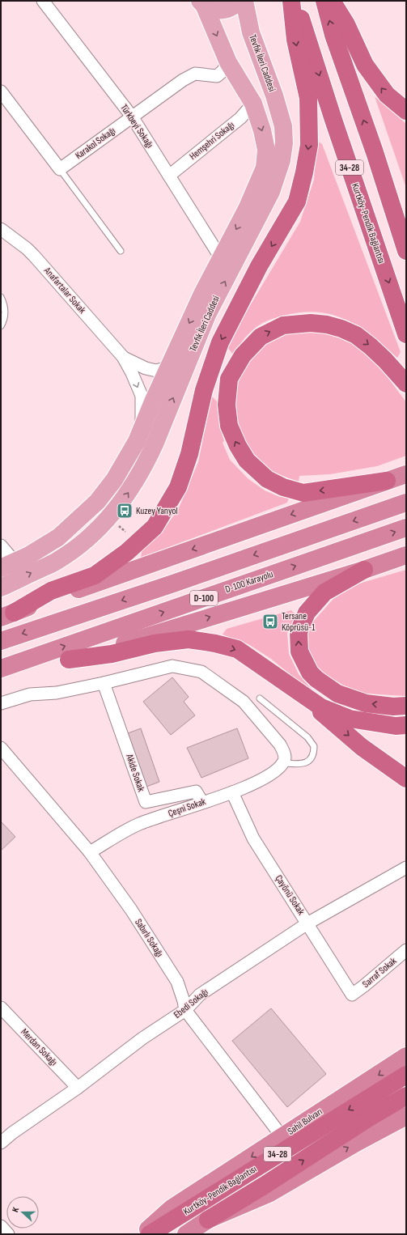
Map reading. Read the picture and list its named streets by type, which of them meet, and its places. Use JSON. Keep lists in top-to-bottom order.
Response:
{
  "streets": {
    "highway": [
      "34-28",
      "Kurtköy-Pendik Bağlantısı",
      "D-100 Karayolu",
      "D-100",
      "Sahil Bulvarı"
    ],
    "main road": ["Tevfik İleri Caddesi"],
    "street": [
      "Türkbeyi Sokağı",
      "Hemşehri Sokağı",
      "Karakol Sokağı",
      "Anafartalar Sokak",
      "Akide Sokak",
      "Çeşni Sokak",
      "Çayönü Sokak",
      "Sabırlı Sokağı",
      "Sarraf Sokak",
      "Ebedi Sokağı",
      "Merdan Sokağı"
    ]
  },
  "crossings": [
    ["Tevfik İleri Caddesi", "Türkbeyi Sokağı"],
    ["Tevfik İleri Caddesi", "Hemşehri Sokağı"],
    ["Tevfik İleri Caddesi", "Karakol Sokağı"],
    ["Türkbeyi Sokağı", "Hemşehri Sokağı"],
    ["Türkbeyi Sokağı", "Karakol Sokağı"],
    ["Akide Sokak", "Çeşni Sokak"],
    ["Çeşni Sokak", "Çayönü Sokak"],
    ["Çeşni Sokak", "Sabırlı Sokağı"],
    ["Çayönü Sokak", "Sarraf Sokak"],
    ["Çayönü Sokak", "Ebedi Sokağı"],
    ["Sabırlı Sokağı", "Ebedi Sokağı"],
    ["Sabırlı Sokağı", "Sahil Bulvarı"],
    ["Ebedi Sokağı", "Merdan Sokağı"]
  ],
  "places": {
    "bus stop": ["Kuzey Yanyol", "Tersane Köprüsü-1"]
  },
  "north": "left"
}
